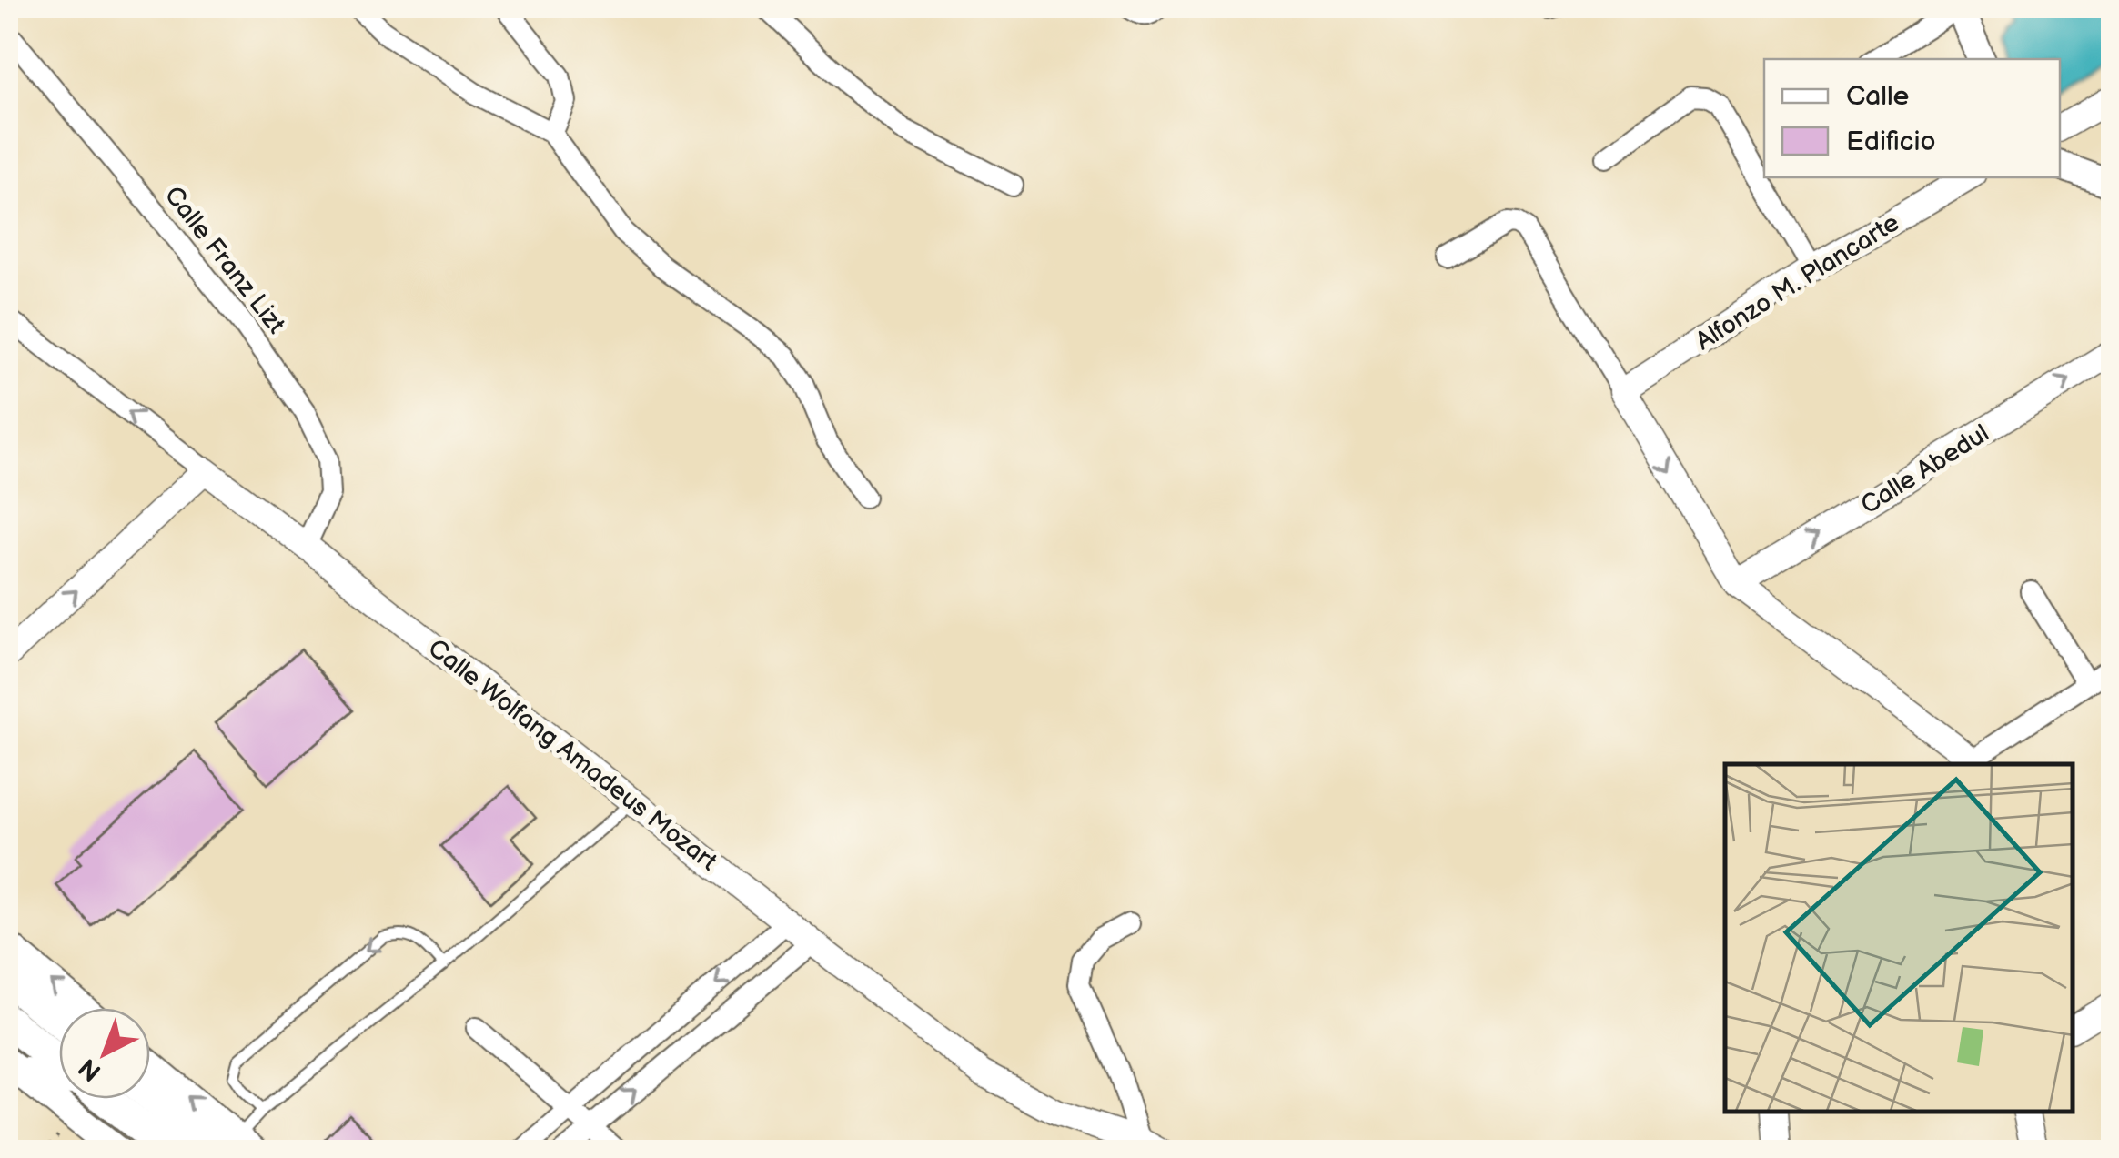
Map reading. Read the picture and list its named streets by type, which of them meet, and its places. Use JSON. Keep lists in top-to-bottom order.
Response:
{
  "streets": {
    "street": [
      "Calle Franz Lizt",
      "Alfonzo M. Plancarte",
      "Calle Abedul",
      "Calle Wolfang Amadeus Mozart"
    ]
  },
  "crossings": [
    ["Calle Franz Lizt", "Calle Wolfang Amadeus Mozart"]
  ],
  "one_way": ["Calle Abedul"],
  "legend": ["Calle", "Edificio"],
  "north": "bottom left"
}
